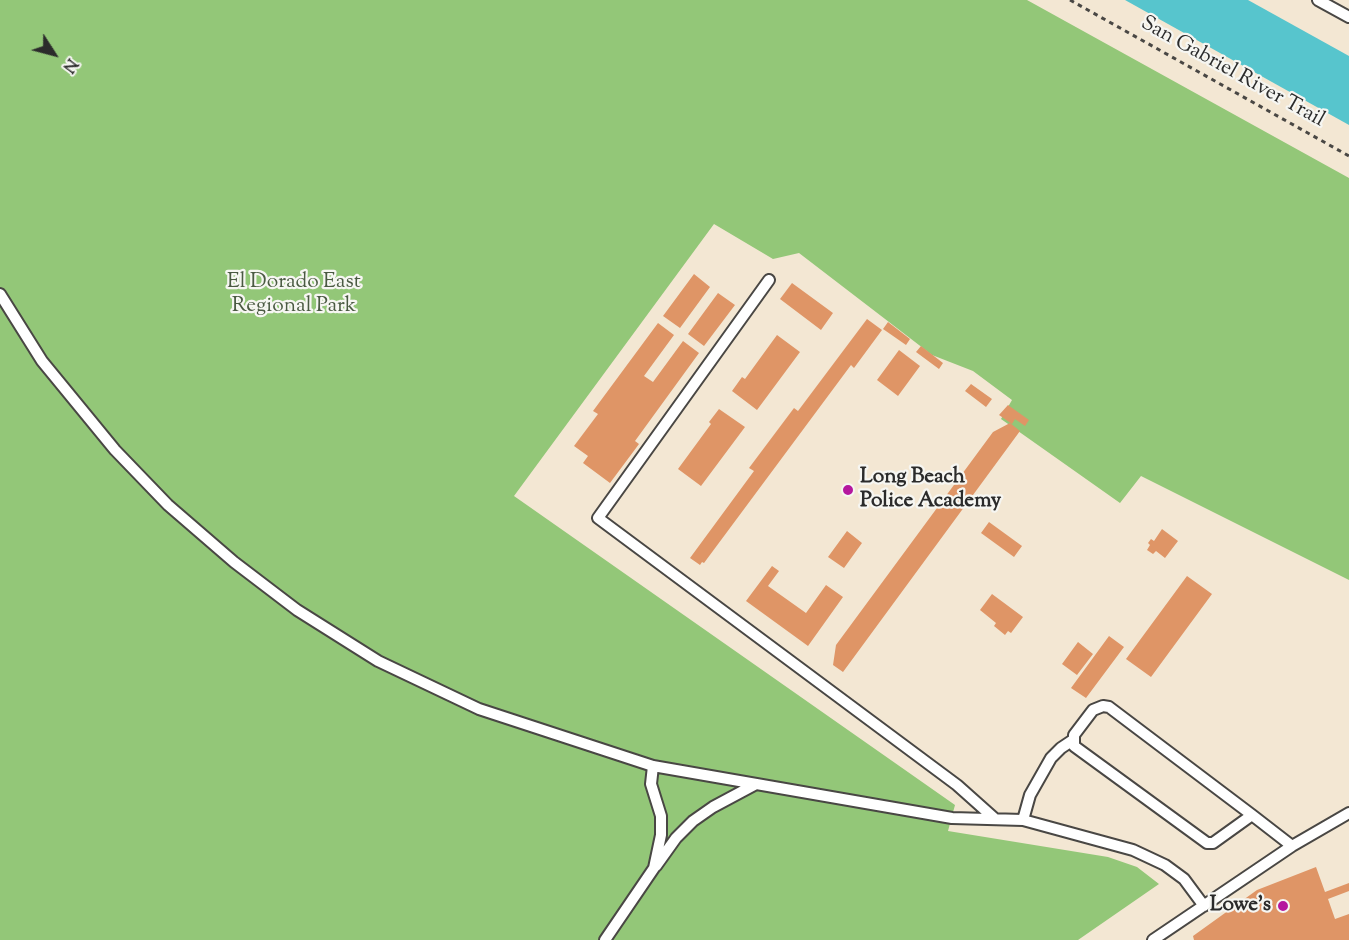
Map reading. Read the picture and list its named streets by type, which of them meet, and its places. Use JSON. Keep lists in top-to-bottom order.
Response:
{
  "streets": {
    "path": ["San Gabriel River Trail"]
  },
  "parks": ["El Dorado East Regional Park"],
  "places": ["Long Beach Police Academy", "Lowe's"],
  "north": "bottom right"
}
